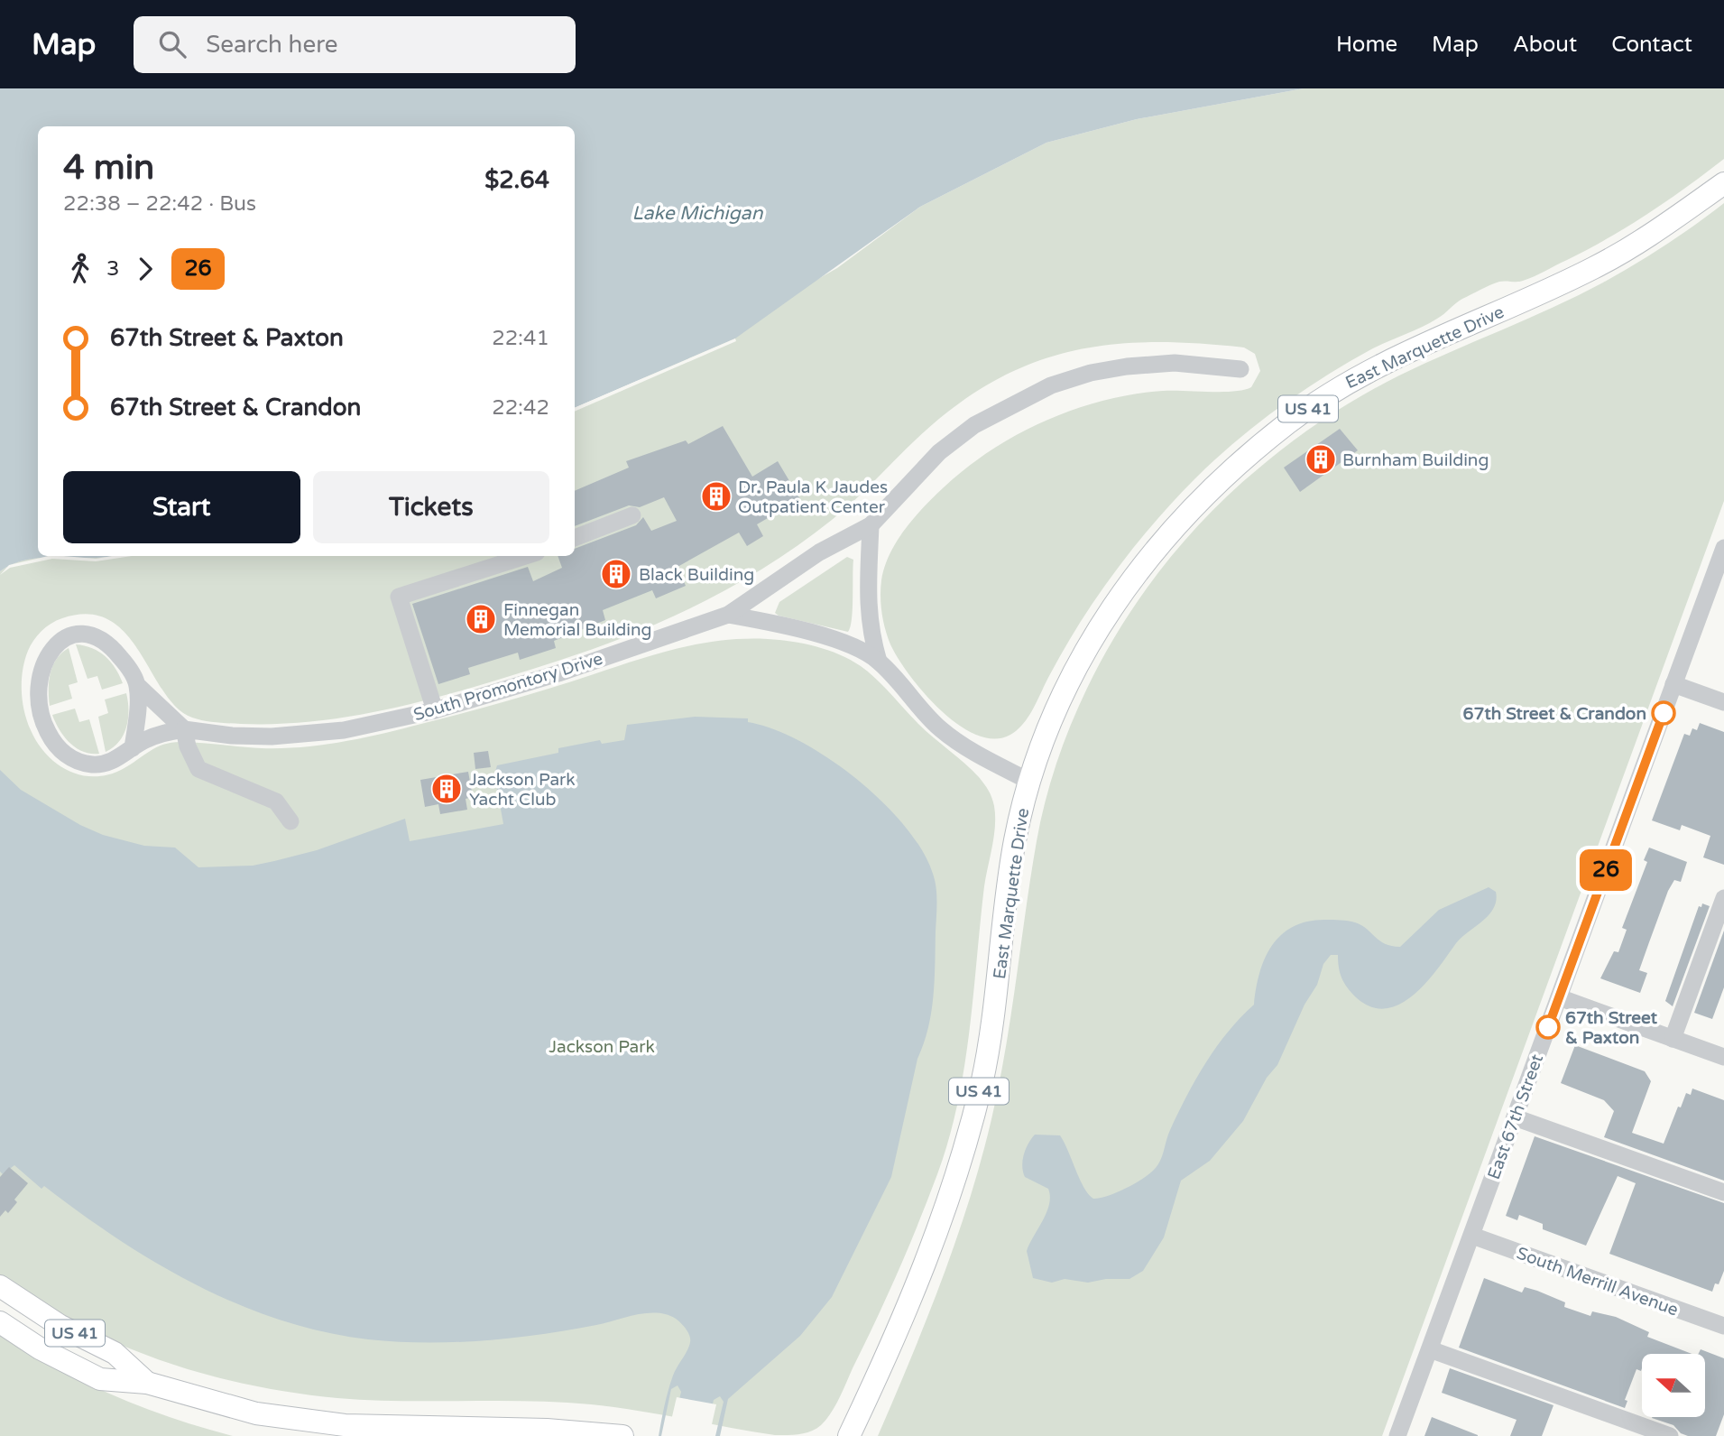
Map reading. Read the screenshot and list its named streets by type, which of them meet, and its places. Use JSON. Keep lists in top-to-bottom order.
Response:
{
  "streets": {
    "main road": ["East Marquette Drive", "US 41"],
    "street": ["South Promontory Drive", "East 67th Street", "South Merrill Avenue"]
  },
  "crossings": [
    ["East 67th Street", "South Merrill Avenue"]
  ],
  "water": ["Lake Michigan"],
  "parks": ["Jackson Park"],
  "places": {
    "building": [
      "Burnham Building",
      "Dr. Paula K Jaudes Outpatient Center",
      "Black Building",
      "Finnegan Memorial Building",
      "Jackson Park Yacht Club"
    ],
    "other": ["67th Street & Crandon", "67th Street & Paxton"]
  },
  "lines": ["bus line 26"],
  "north": "left",
  "page": {
    "header": "Map",
    "search": "Search here",
    "nav": [
      "Home",
      "Map",
      "About",
      "Contact"
    ],
    "on_map": "26",
    "heading": ["4 min", "22:38 – 22:42 · Bus", "$2.64"],
    "legs": ["3", "26"],
    "list": [
      {
        "name": "67th Street & Paxton",
        "value": "22:41"
      },
      {
        "name": "67th Street & Crandon",
        "value": "22:42"
      }
    ],
    "buttons": ["Start", "Tickets"]
  }
}
